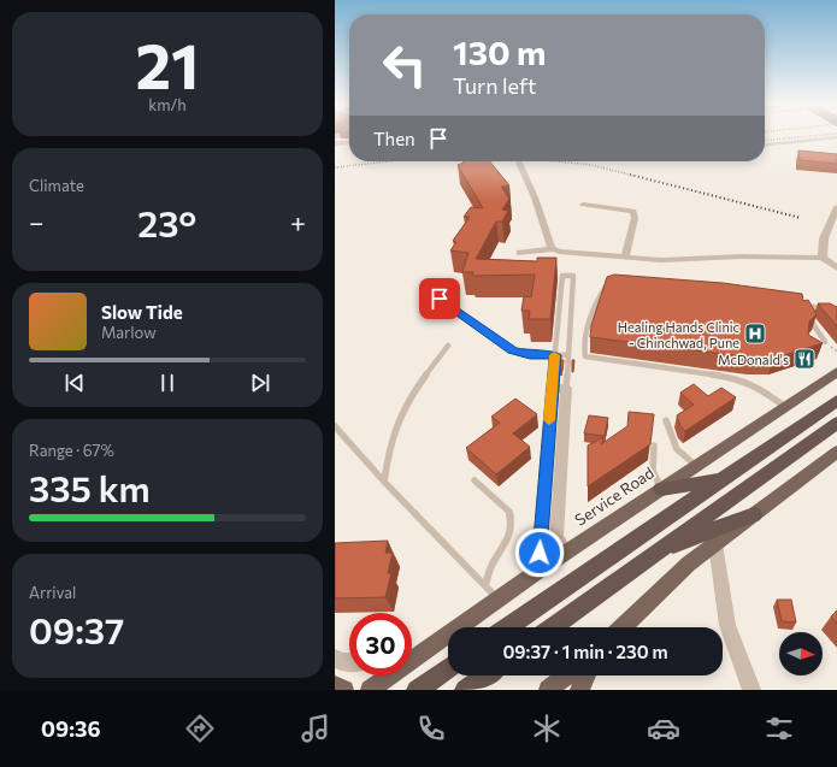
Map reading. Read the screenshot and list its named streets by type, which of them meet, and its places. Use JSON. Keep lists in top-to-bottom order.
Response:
{
  "streets": {
    "main road": ["Service Road"]
  },
  "places": {
    "hospital": ["Healing Hands Clinic - Chinchwad, Pune"],
    "restaurant": ["McDonald's"]
  },
  "north": "right",
  "page": {
    "tile": [
      ["21", "km/h"],
      "Climate",
      ["Range · 67%", "335 km"],
      ["Arrival", "09:37"]
    ],
    "turn": ["130 m", "Turn left"],
    "then": "Then",
    "heat": ["−", "23°", "+"],
    "song": ["Slow Tide", "Marlow"],
    "limit": "30",
    "trip": "09:37 · 1 min · 230 m",
    "tabs": "09:36"
  }
}
